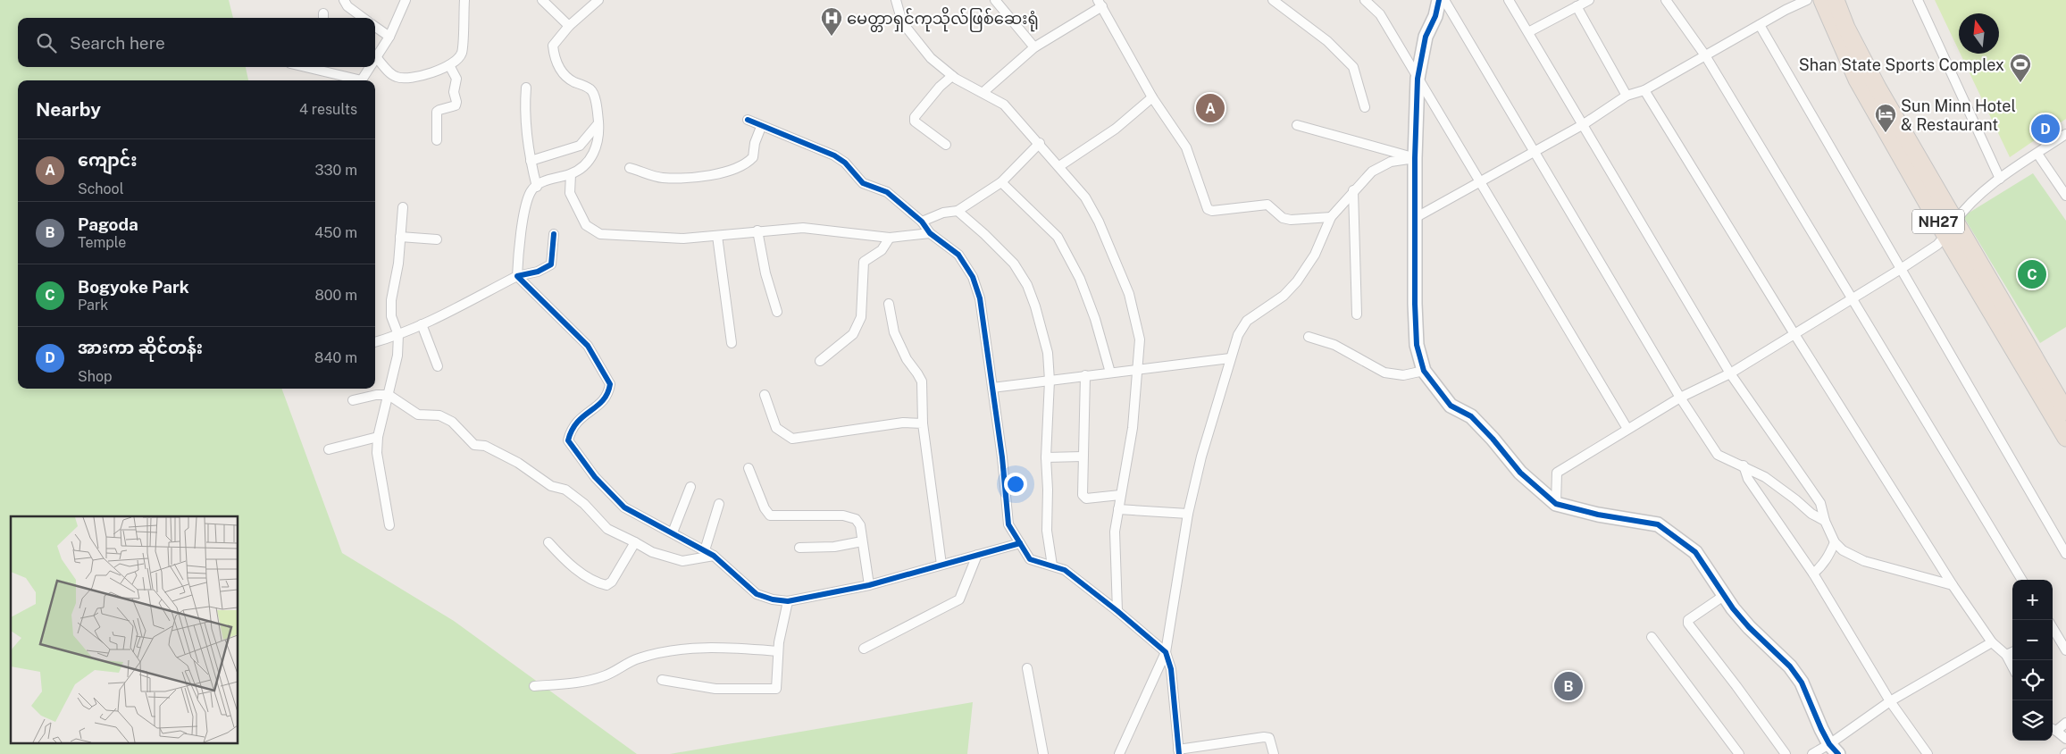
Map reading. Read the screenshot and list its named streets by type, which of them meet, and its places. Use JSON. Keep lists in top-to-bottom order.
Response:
{
  "streets": {
    "highway": ["NH27"]
  },
  "places": {
    "hospital": ["မေတ္တာရှင်ကုသိုလ်ဖြစ်ဆေးရုံ"],
    "sports": ["Shan State Sports Complex"],
    "hotel": ["Sun Minn Hotel & Restaurant"]
  },
  "north": "top",
  "page": {
    "search": "Search here",
    "heading": ["Nearby", "4 results"],
    "pins": [
      "A",
      "D",
      "C",
      "B"
    ],
    "list": [
      {
        "mark": "A",
        "name": "ကျောင်း",
        "note": "School",
        "value": "330 m"
      },
      {
        "mark": "B",
        "name": "Pagoda",
        "note": "Temple",
        "value": "450 m"
      },
      {
        "mark": "C",
        "name": "Bogyoke Park",
        "note": "Park",
        "value": "800 m"
      },
      {
        "mark": "D",
        "name": "အားကာ ဆိုင်တန်း",
        "note": "Shop",
        "value": "840 m"
      }
    ],
    "map_buttons": ["+", "−"]
  }
}
